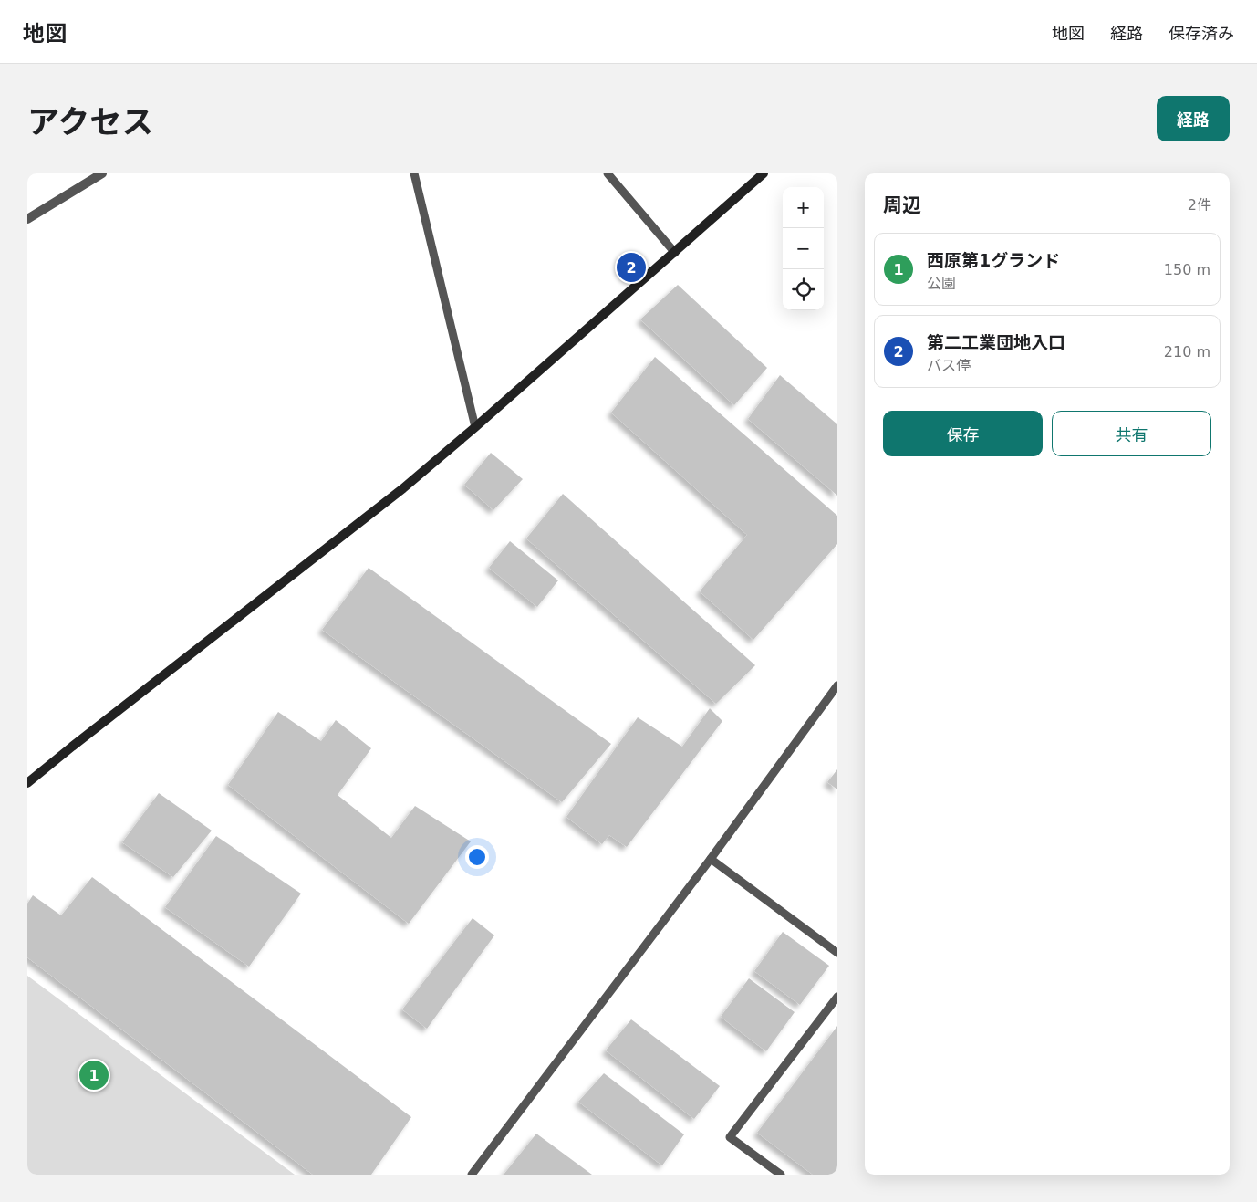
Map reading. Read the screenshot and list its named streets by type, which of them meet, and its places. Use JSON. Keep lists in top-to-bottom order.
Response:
{
  "page": {
    "header": "地図",
    "nav": ["地図", "経路", "保存済み"],
    "title": "アクセス",
    "buttons": [
      "経路",
      ["保存", "共有"]
    ],
    "heading": ["周辺", "2件"],
    "map_buttons": ["+", "−"],
    "list": [
      {
        "mark": "1",
        "name": "西原第1グランド",
        "note": "公園",
        "value": "150 m"
      },
      {
        "mark": "2",
        "name": "第二工業団地入口",
        "note": "バス停",
        "value": "210 m"
      }
    ],
    "pins": ["2", "1"]
  }
}
